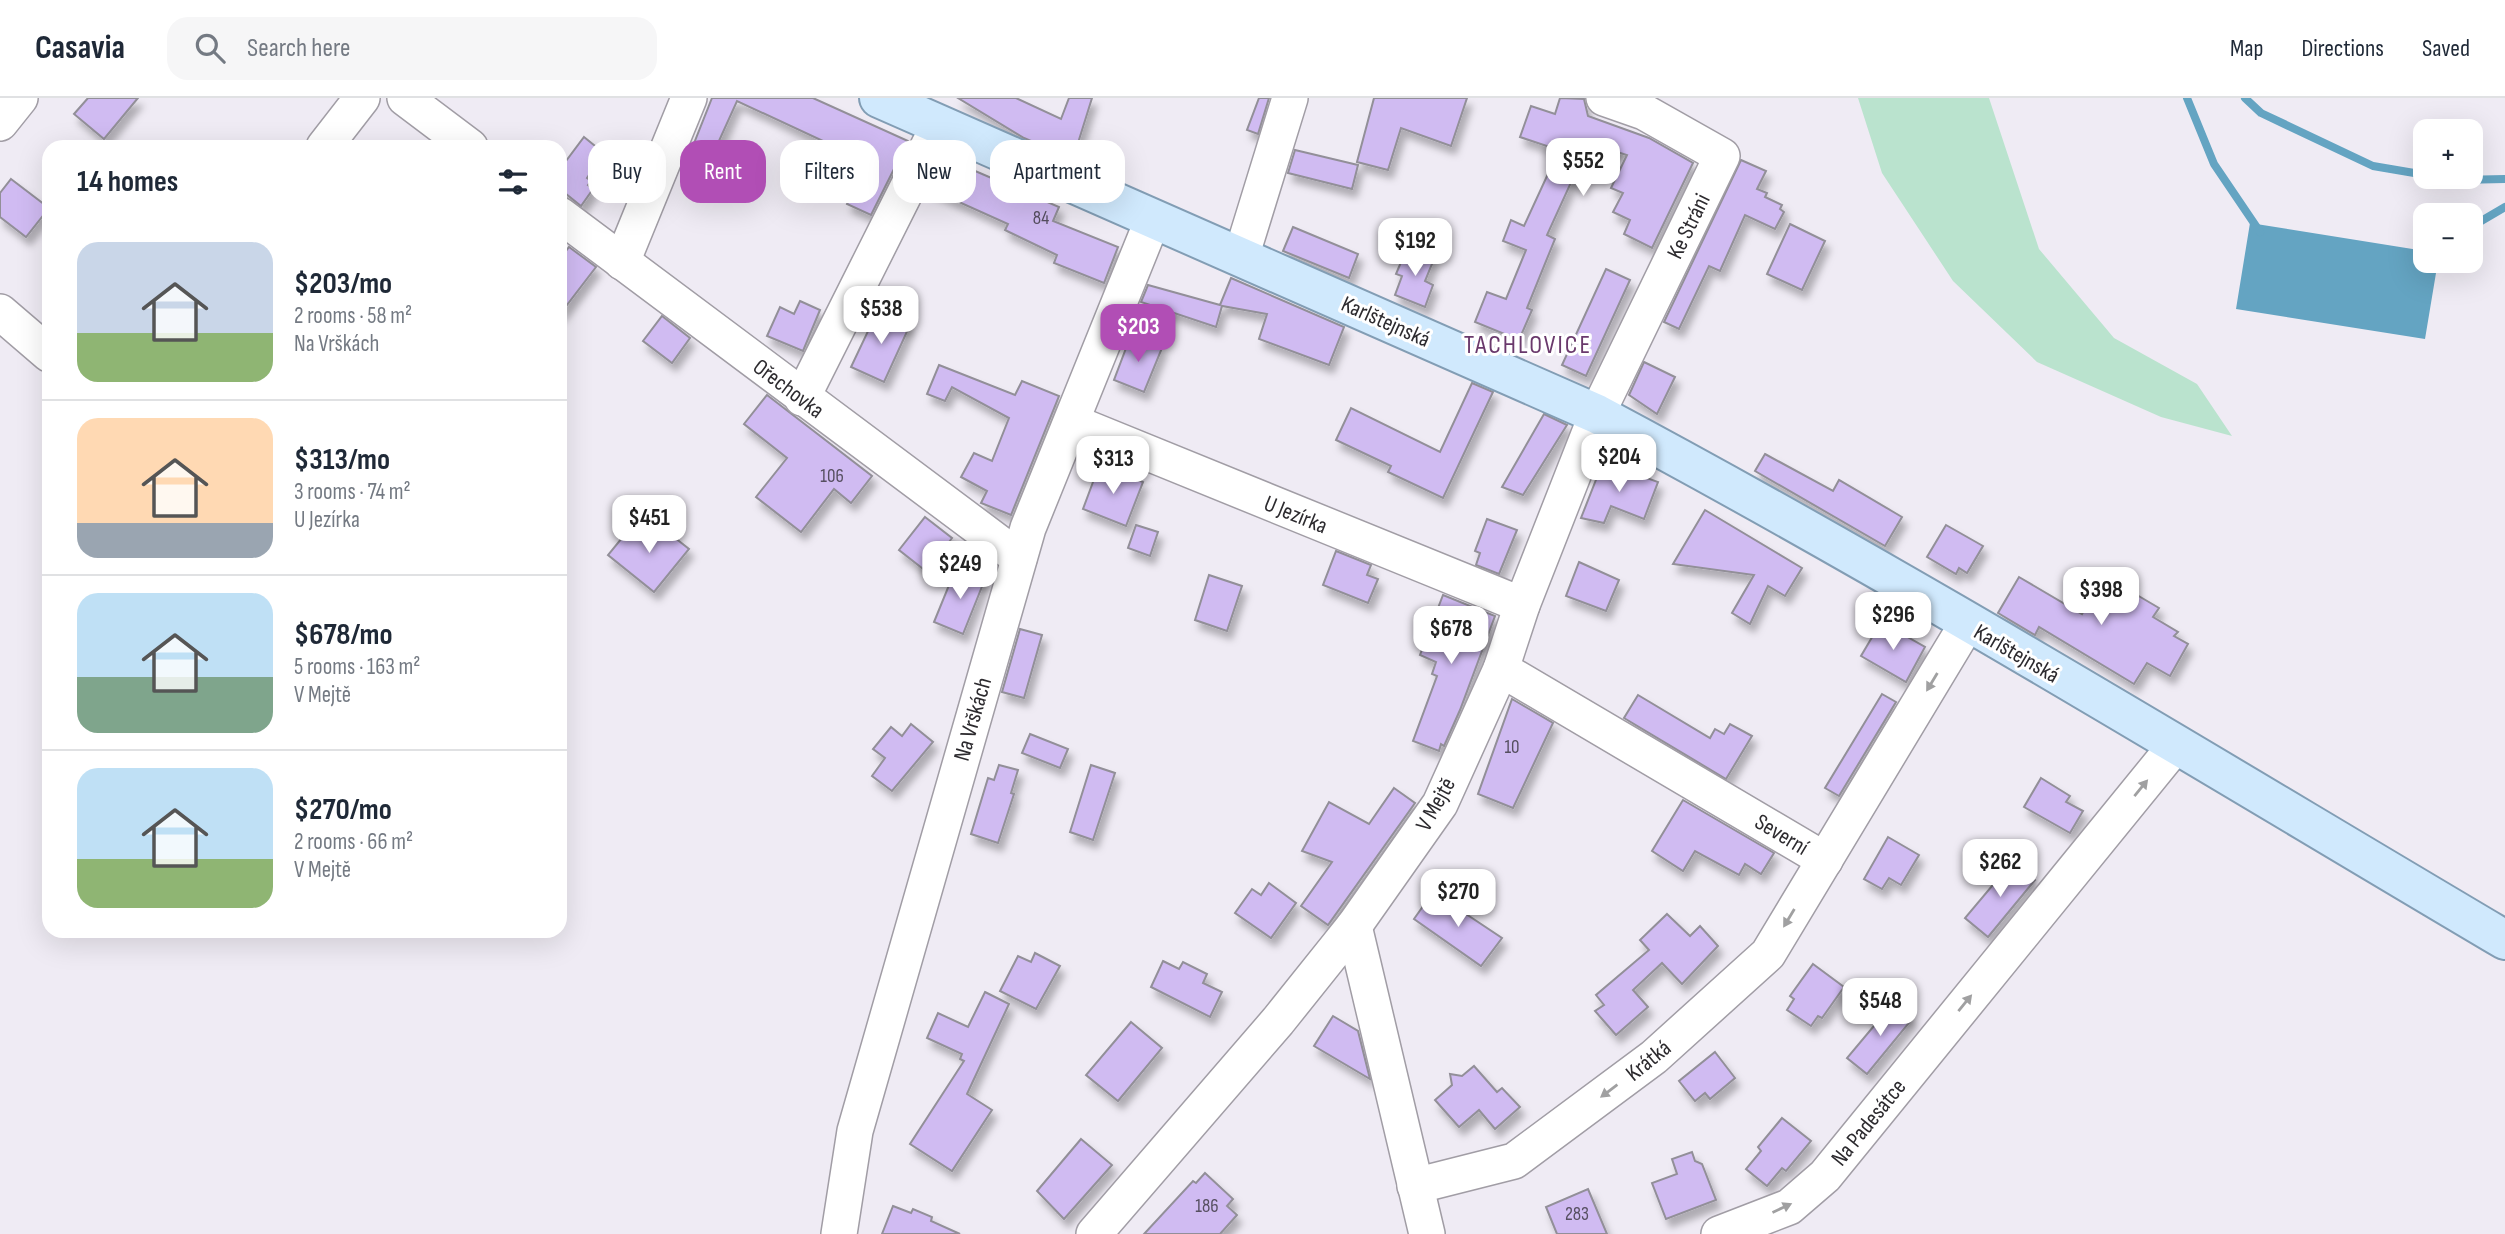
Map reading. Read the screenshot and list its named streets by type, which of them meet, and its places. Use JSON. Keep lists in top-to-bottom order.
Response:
{
  "streets": {
    "main road": ["Karlštejnská"],
    "street": [
      "Ke Stráni",
      "Ořechovka",
      "U Jezírka",
      "Na Vrškách",
      "V Mejtě",
      "Severní",
      "Krátká",
      "Na Padesátce"
    ]
  },
  "crossings": [
    ["Ke Stráni", "Karlštejnská"],
    ["Ke Stráni", "V Mejtě"],
    ["Karlštejnská", "Na Vrškách"],
    ["Karlštejnská", "V Mejtě"],
    ["Karlštejnská", "Severní"],
    ["Karlštejnská", "Na Padesátce"],
    ["Ořechovka", "Na Vrškách"],
    ["U Jezírka", "Na Vrškách"],
    ["U Jezírka", "V Mejtě"],
    ["V Mejtě", "Severní"],
    ["Severní", "Krátká"]
  ],
  "one_way": ["Severní", "Krátká", "Na Padesátce"],
  "districts": ["TACHLOVICE"],
  "house_numbers": [
    "84",
    "106",
    "10",
    "186",
    "283"
  ],
  "page": {
    "header": "Casavia",
    "search": "Search here",
    "nav": ["Map", "Directions", "Saved"],
    "map_buttons": ["+", "−"],
    "price": [
      "$552",
      "$192",
      "$538",
      "$203",
      "$204",
      "$313",
      "$451",
      "$249",
      "$398",
      "$296",
      "$678",
      "$262",
      "$270",
      "$548"
    ],
    "chip": [
      "Buy",
      "Rent",
      "Filters",
      "New",
      "Apartment"
    ],
    "heading": "14 homes",
    "list": [
      {
        "name": "$203/mo",
        "note": "2 rooms · 58 m² · Na Vrškách"
      },
      {
        "name": "$313/mo",
        "note": "3 rooms · 74 m² · U Jezírka"
      },
      {
        "name": "$678/mo",
        "note": "5 rooms · 163 m² · V Mejtě"
      },
      {
        "name": "$270/mo",
        "note": "2 rooms · 66 m² · V Mejtě"
      }
    ]
  }
}
